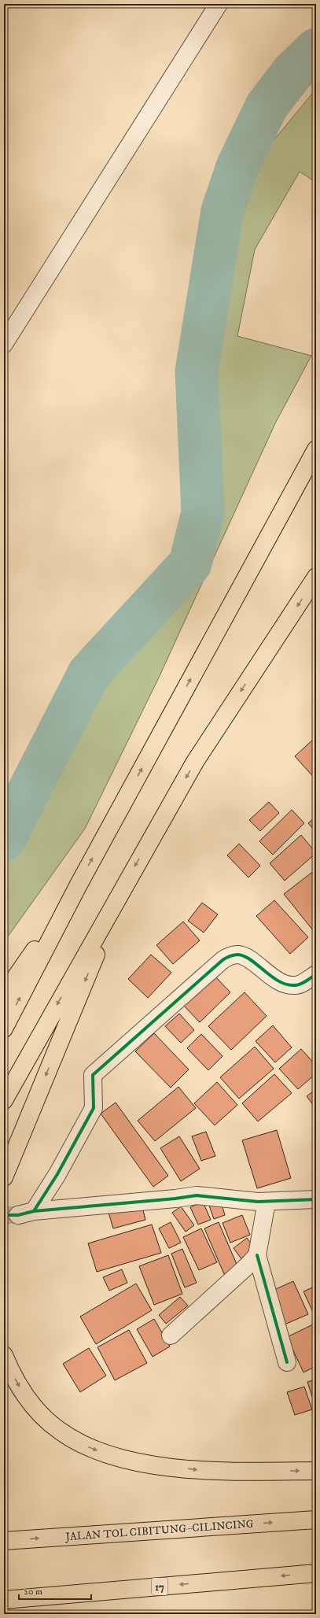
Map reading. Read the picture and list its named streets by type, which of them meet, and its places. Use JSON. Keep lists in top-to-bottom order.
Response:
{
  "streets": {
    "highway": ["JALAN TOL CIBITUNG–CILINCING", "17"]
  },
  "scale_bar": "20 m"
}
